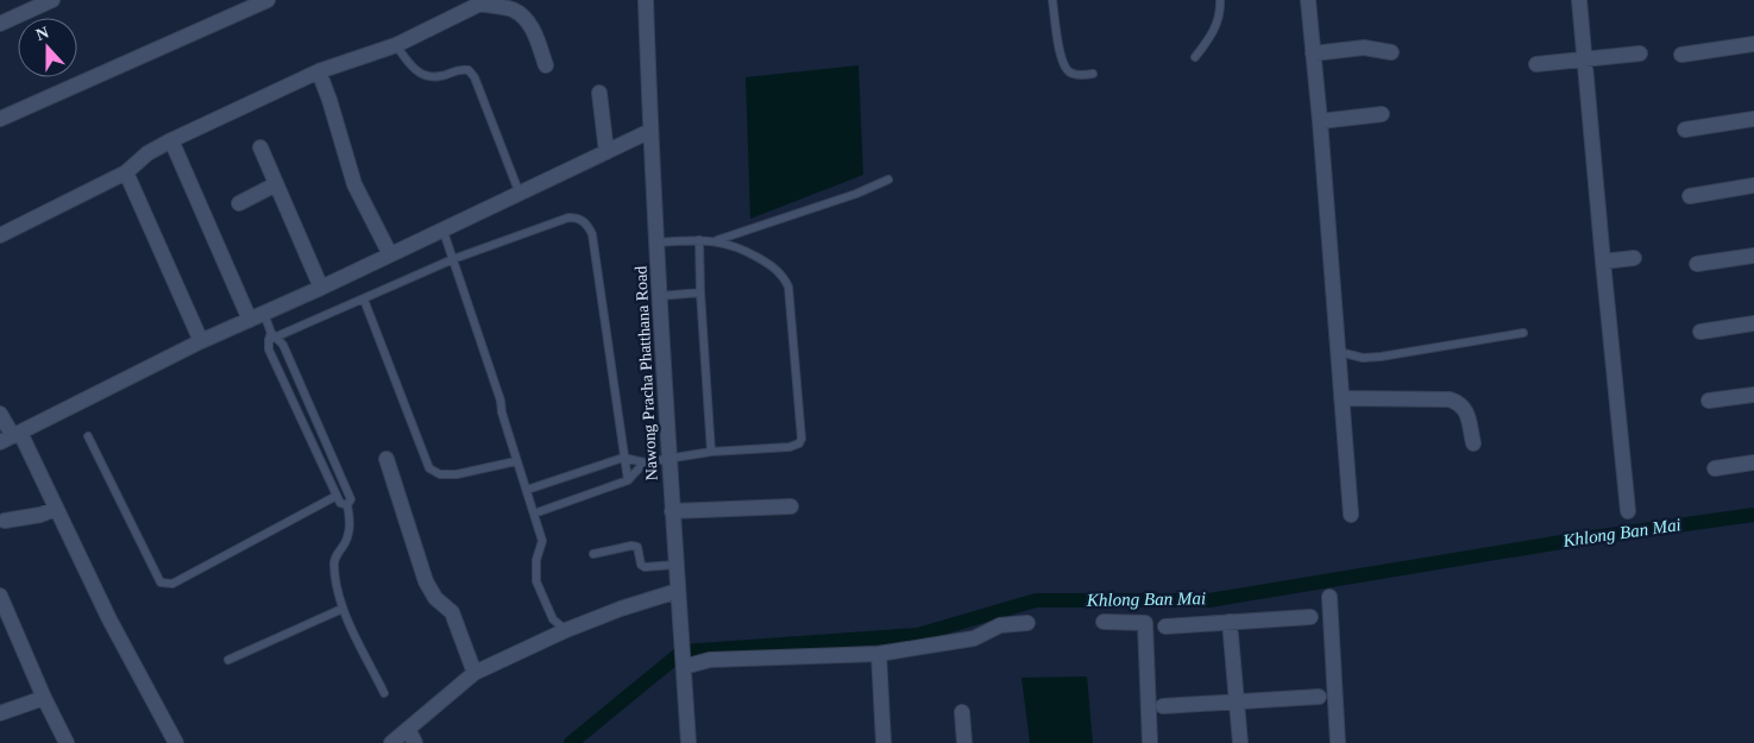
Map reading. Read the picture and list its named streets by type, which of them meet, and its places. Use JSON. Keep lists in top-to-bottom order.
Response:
{
  "streets": {
    "street": ["Nawong Pracha Phatthana Road"]
  },
  "water": ["Khlong Ban Mai"],
  "north": "top"
}
